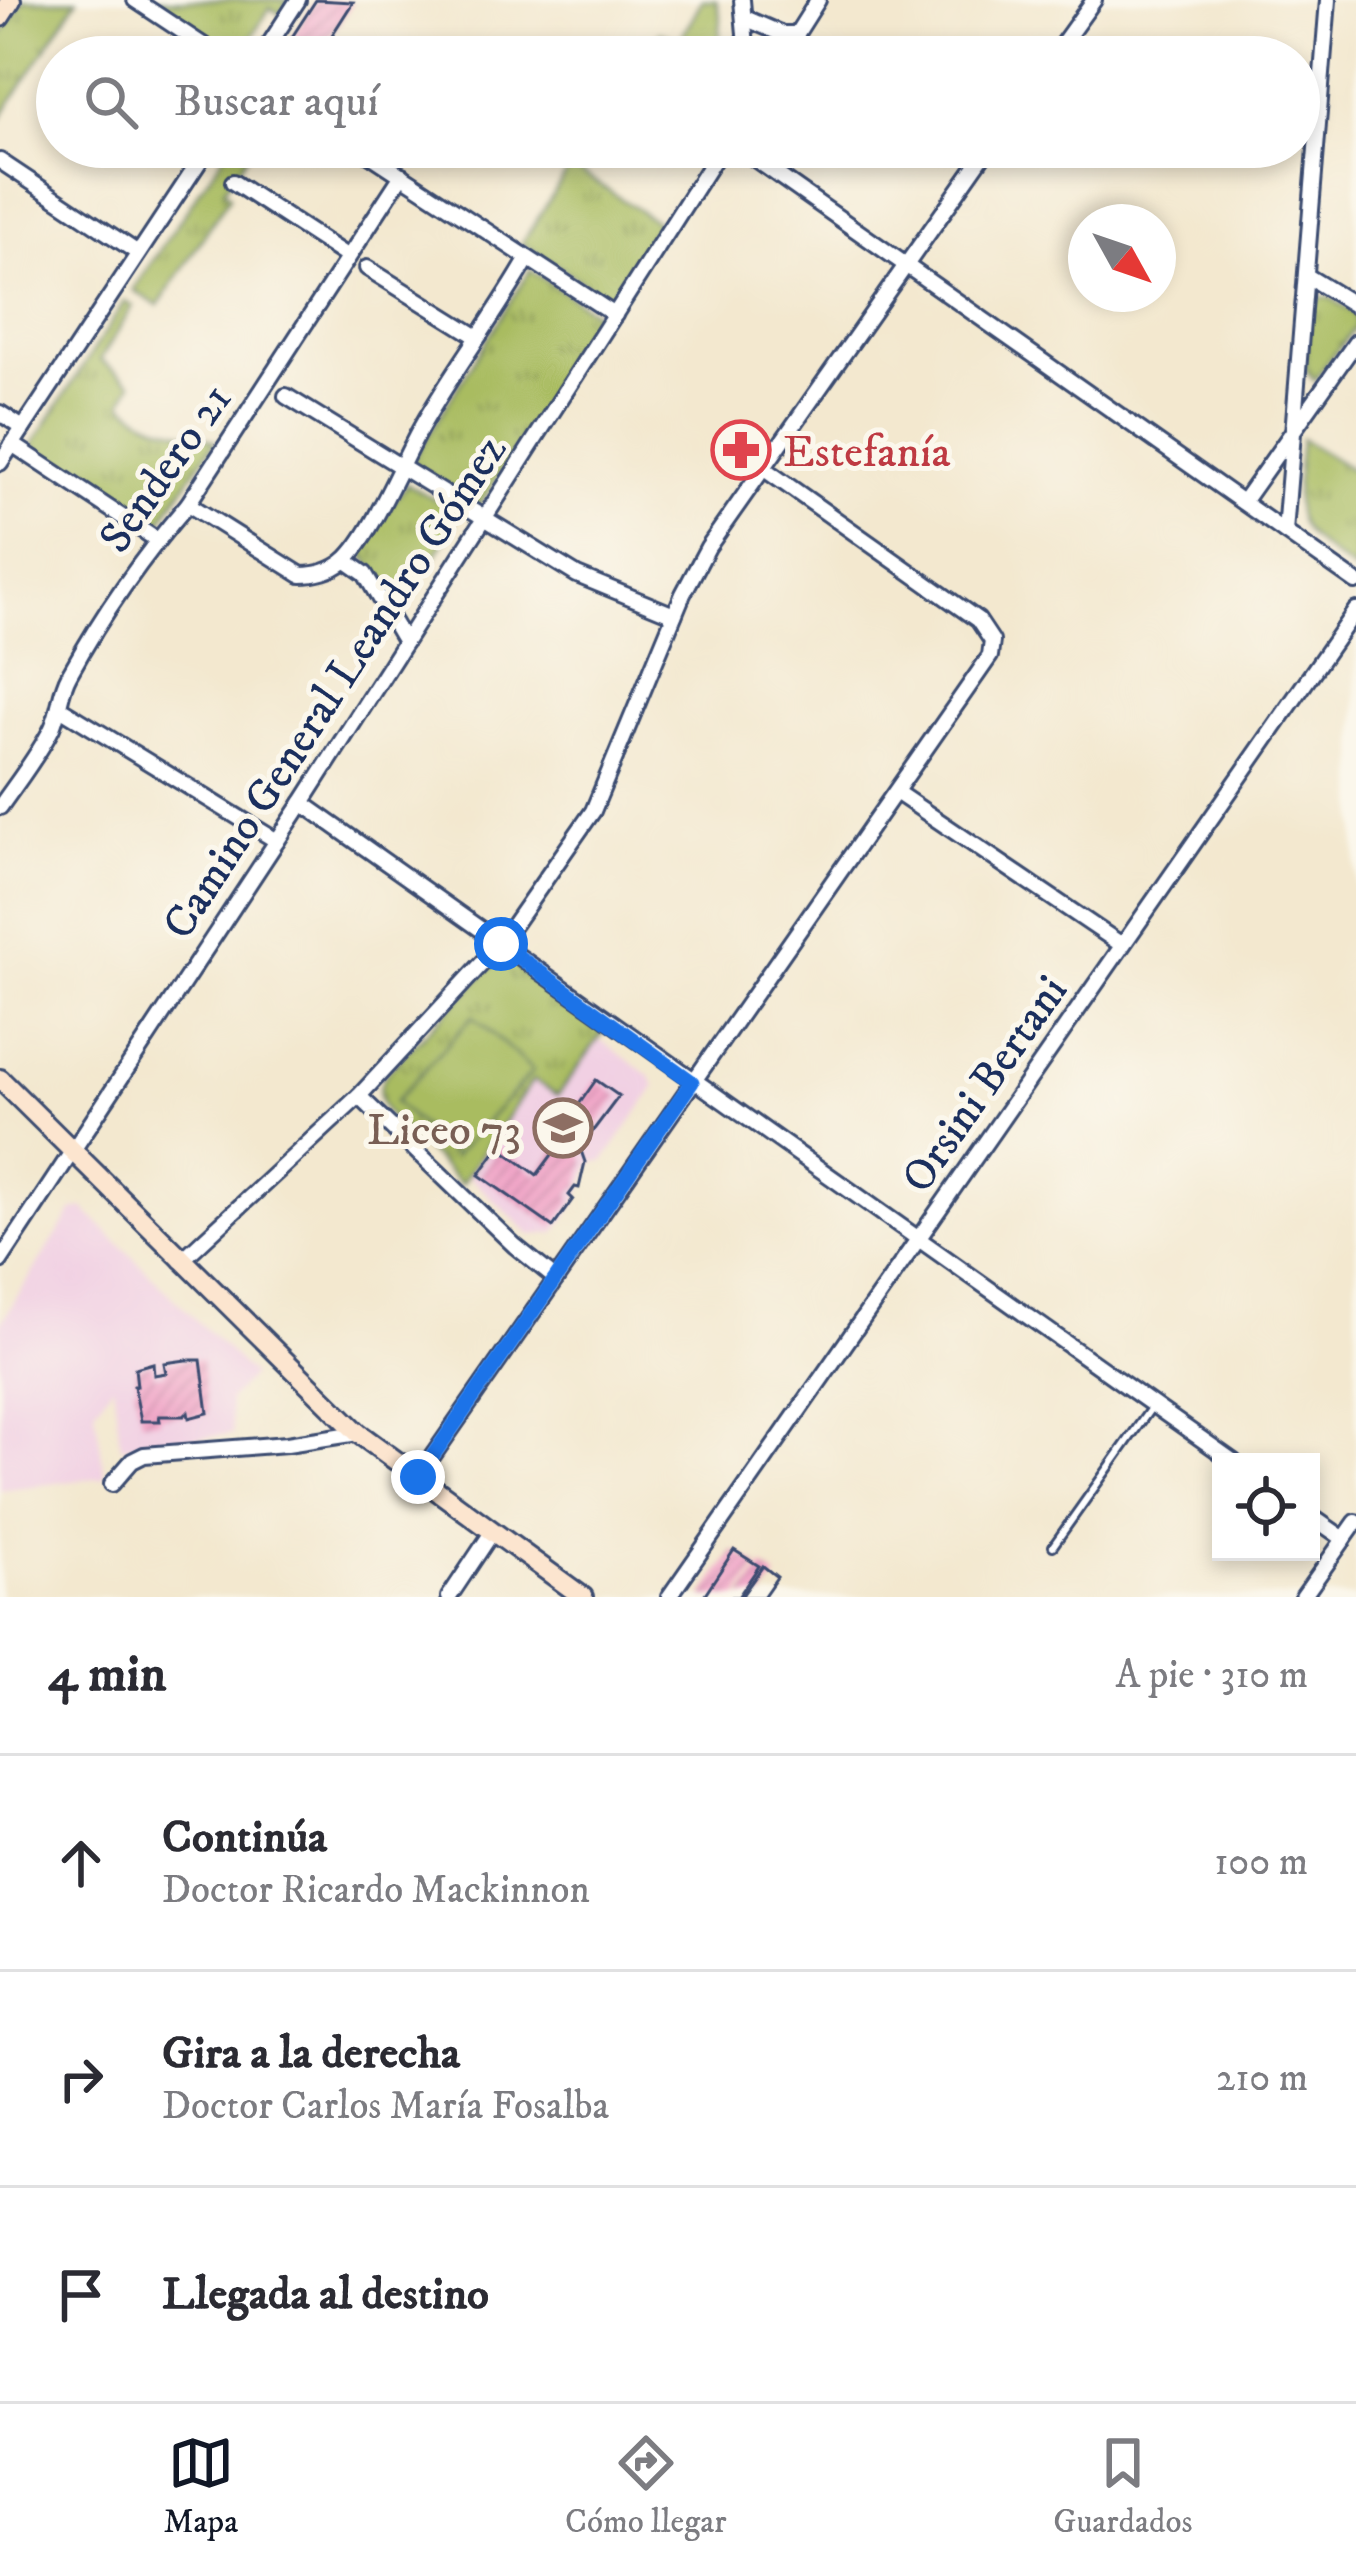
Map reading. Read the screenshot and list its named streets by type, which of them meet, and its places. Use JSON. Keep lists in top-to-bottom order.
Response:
{
  "streets": {
    "street": ["Sendero 21", "Camino General Leandro Gómez", "Orsini Bertani"]
  },
  "places": {
    "pharmacy": ["Estefanía"],
    "school or university": ["Liceo 73"]
  },
  "north": "bottom right",
  "page": {
    "search": "Buscar aquí",
    "heading": ["4 min", "A pie · 310 m"],
    "list": [
      ["Continúa", "Doctor Ricardo Mackinnon", "100 m"],
      ["Gira a la derecha", "Doctor Carlos María Fosalba", "210 m"],
      "Llegada al destino"
    ],
    "nav": ["Mapa", "Cómo llegar", "Guardados"]
  }
}
